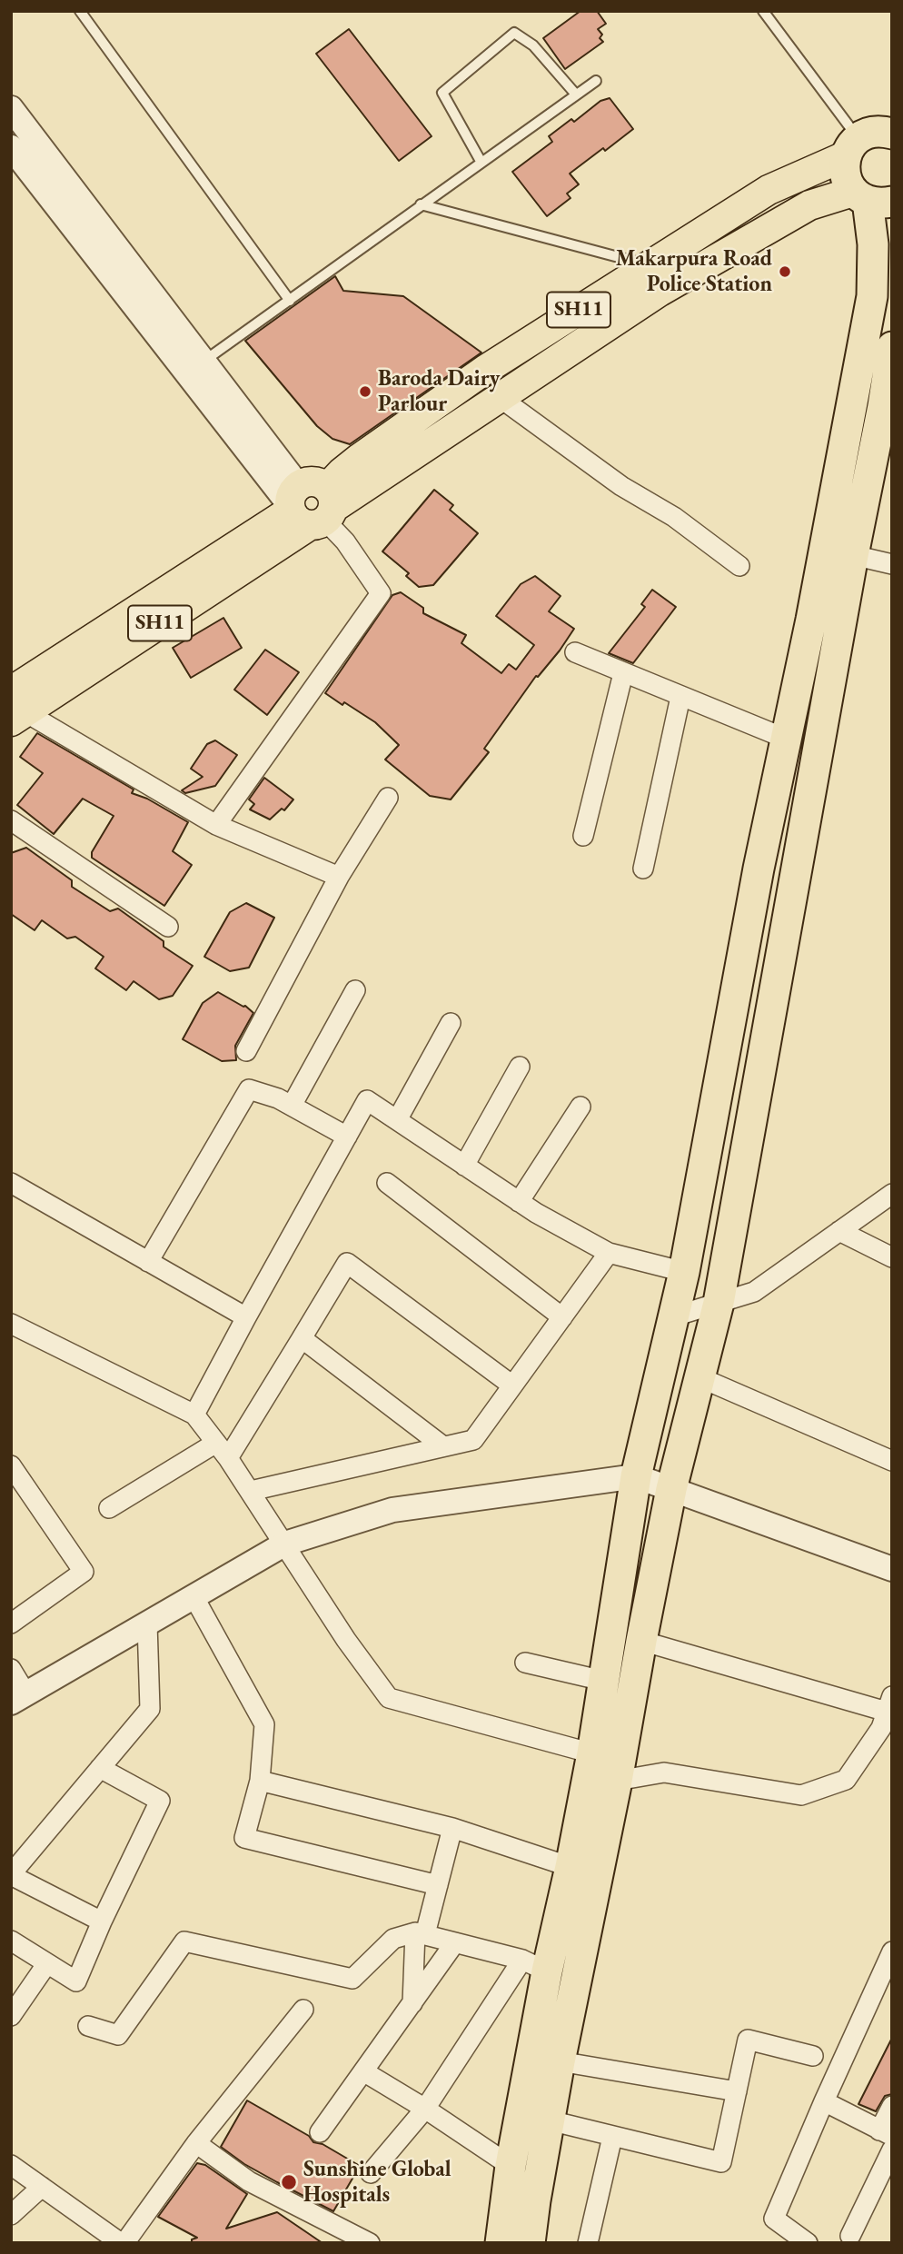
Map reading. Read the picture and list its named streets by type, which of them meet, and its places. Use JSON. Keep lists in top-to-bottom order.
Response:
{
  "streets": {
    "main road": ["SH11"]
  },
  "places": ["Makarpura Road Police Station", "Baroda Dairy Parlour", "Sunshine Global Hospitals"]
}
